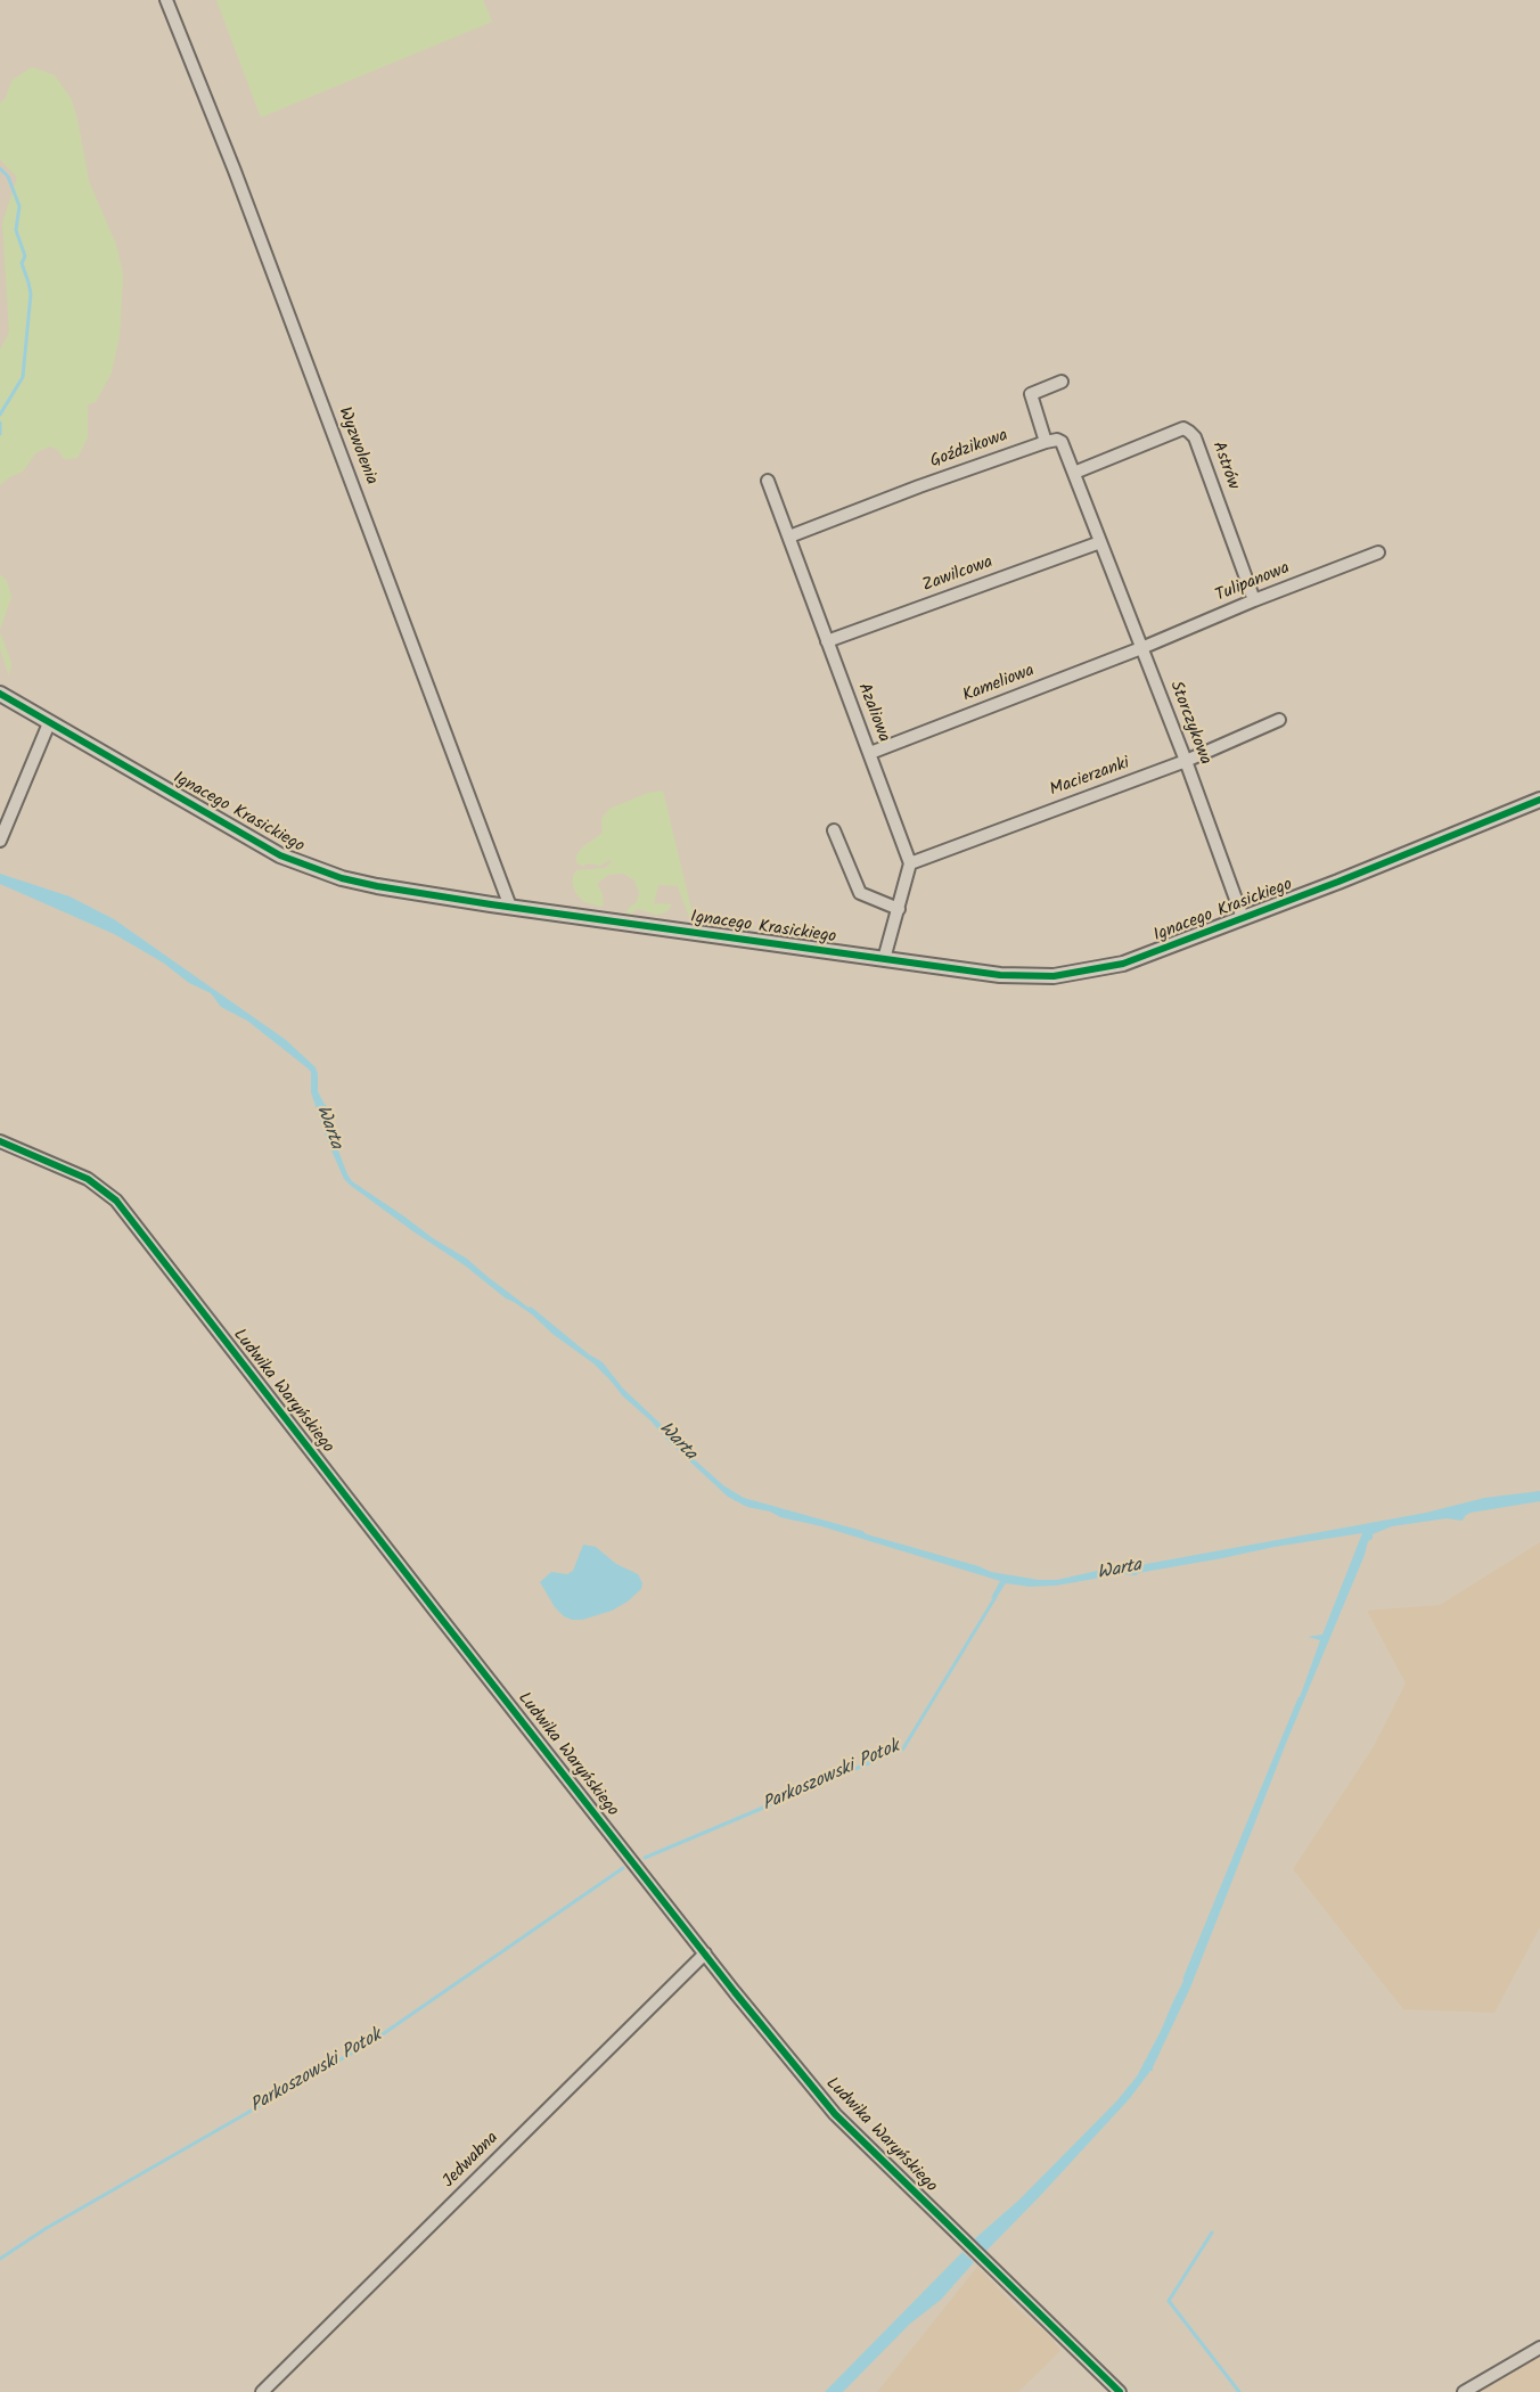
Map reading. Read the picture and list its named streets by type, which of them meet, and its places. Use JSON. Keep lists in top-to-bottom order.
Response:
{
  "streets": {
    "street": [
      "Wyzwolenia",
      "Goździkowa",
      "Astrów",
      "Zawilcowa",
      "Tulipanowa",
      "Kameliowa",
      "Azaliowa",
      "Storczykowa",
      "Macierzanki",
      "Ignacego Krasickiego",
      "Ludwika Waryńskiego",
      "Jedwabna"
    ]
  },
  "crossings": [
    ["Wyzwolenia", "Ignacego Krasickiego"],
    ["Goździkowa", "Azaliowa"],
    ["Astrów", "Tulipanowa"],
    ["Zawilcowa", "Azaliowa"],
    ["Zawilcowa", "Storczykowa"],
    ["Tulipanowa", "Kameliowa"],
    ["Tulipanowa", "Storczykowa"],
    ["Kameliowa", "Azaliowa"],
    ["Kameliowa", "Storczykowa"],
    ["Azaliowa", "Macierzanki"],
    ["Storczykowa", "Macierzanki"],
    ["Storczykowa", "Ignacego Krasickiego"],
    ["Ludwika Waryńskiego", "Jedwabna"]
  ],
  "water": ["Warta", "Parkoszowski Potok"]
}
